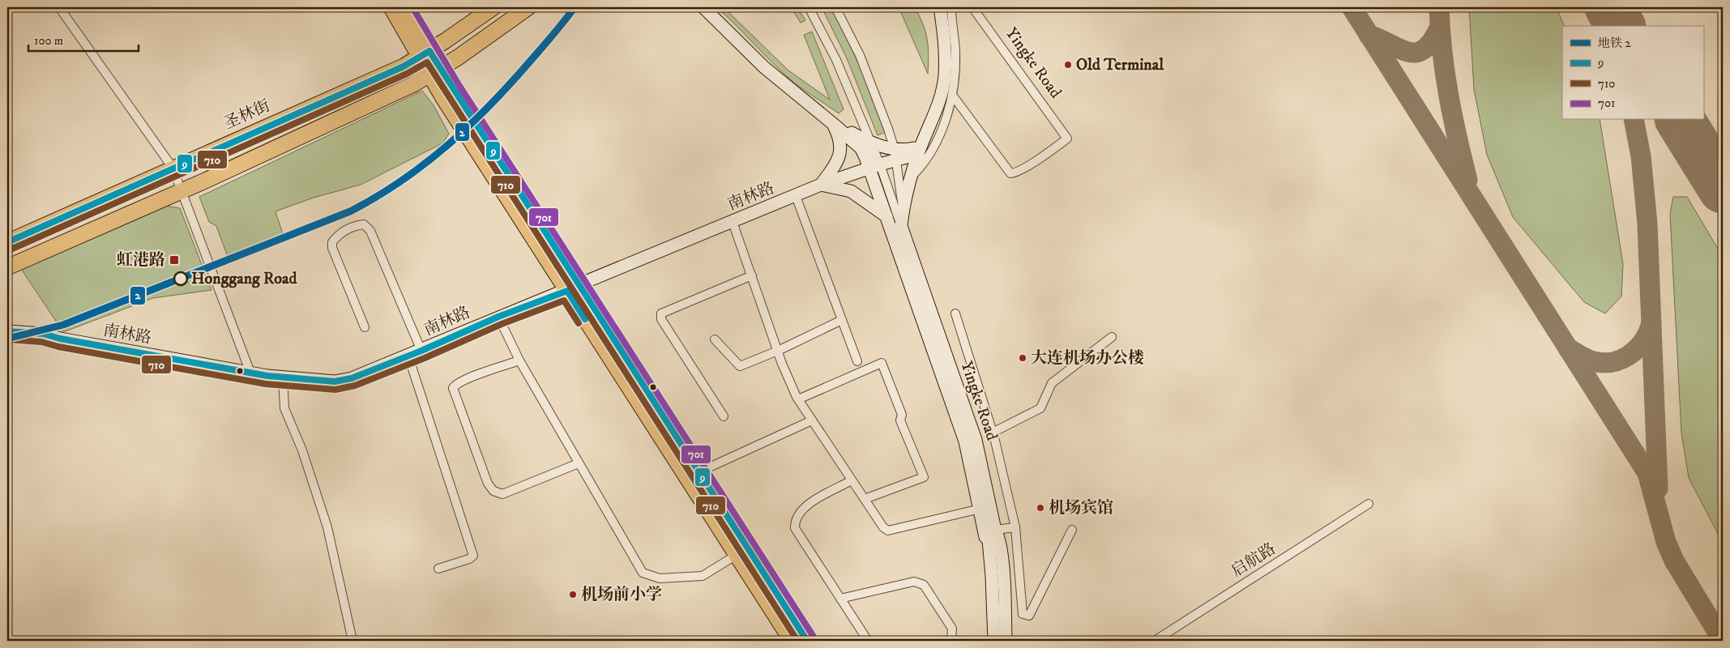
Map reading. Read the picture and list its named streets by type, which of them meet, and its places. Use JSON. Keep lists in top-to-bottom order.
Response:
{
  "streets": {
    "highway": ["圣林街"],
    "main road": ["Yingke Road", "南林路"],
    "street": ["启航路"]
  },
  "crossings": [
    ["Yingke Road", "南林路"]
  ],
  "places": {
    "other": [
      "Old Terminal",
      "Honggang Road",
      "大连机场办公楼",
      "机场宾馆",
      "机场前小学"
    ],
    "transit": ["虹港路"]
  },
  "lines": [
    "metro line 2",
    "transit line 701",
    "transit line 9",
    "transit line 710"
  ],
  "legend": [
    "地铁 2",
    "9",
    "710",
    "701"
  ],
  "scale_bar": "100 m"
}
